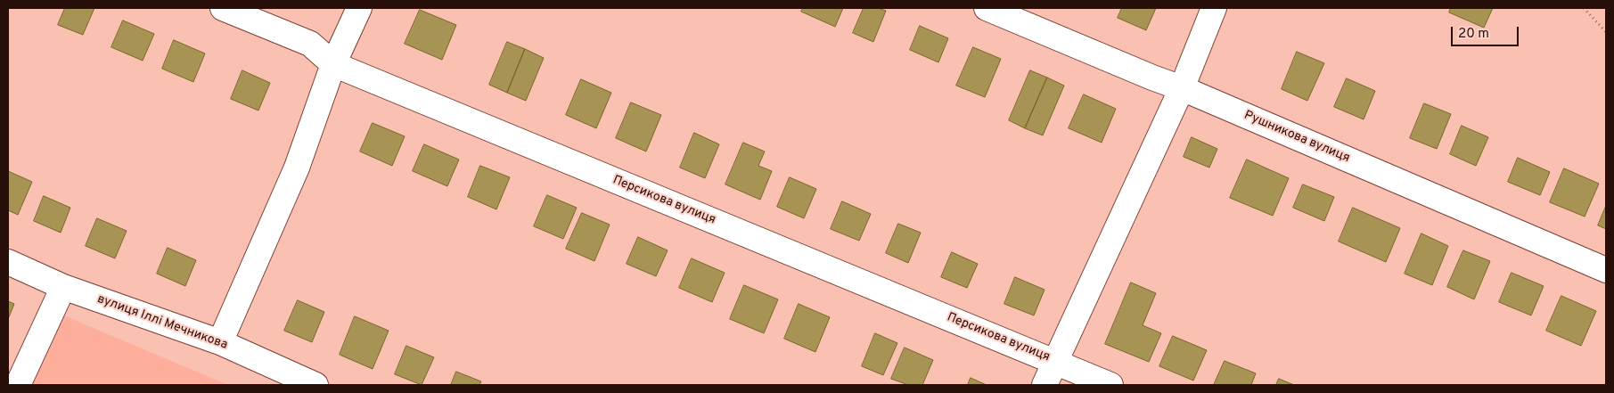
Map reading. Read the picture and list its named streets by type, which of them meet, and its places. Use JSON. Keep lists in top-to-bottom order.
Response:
{
  "streets": {
    "street": ["Рушникова вулиця", "Персикова вулиця", "вулиця Іллі Мечникова"]
  },
  "scale_bar": "20 m"
}
